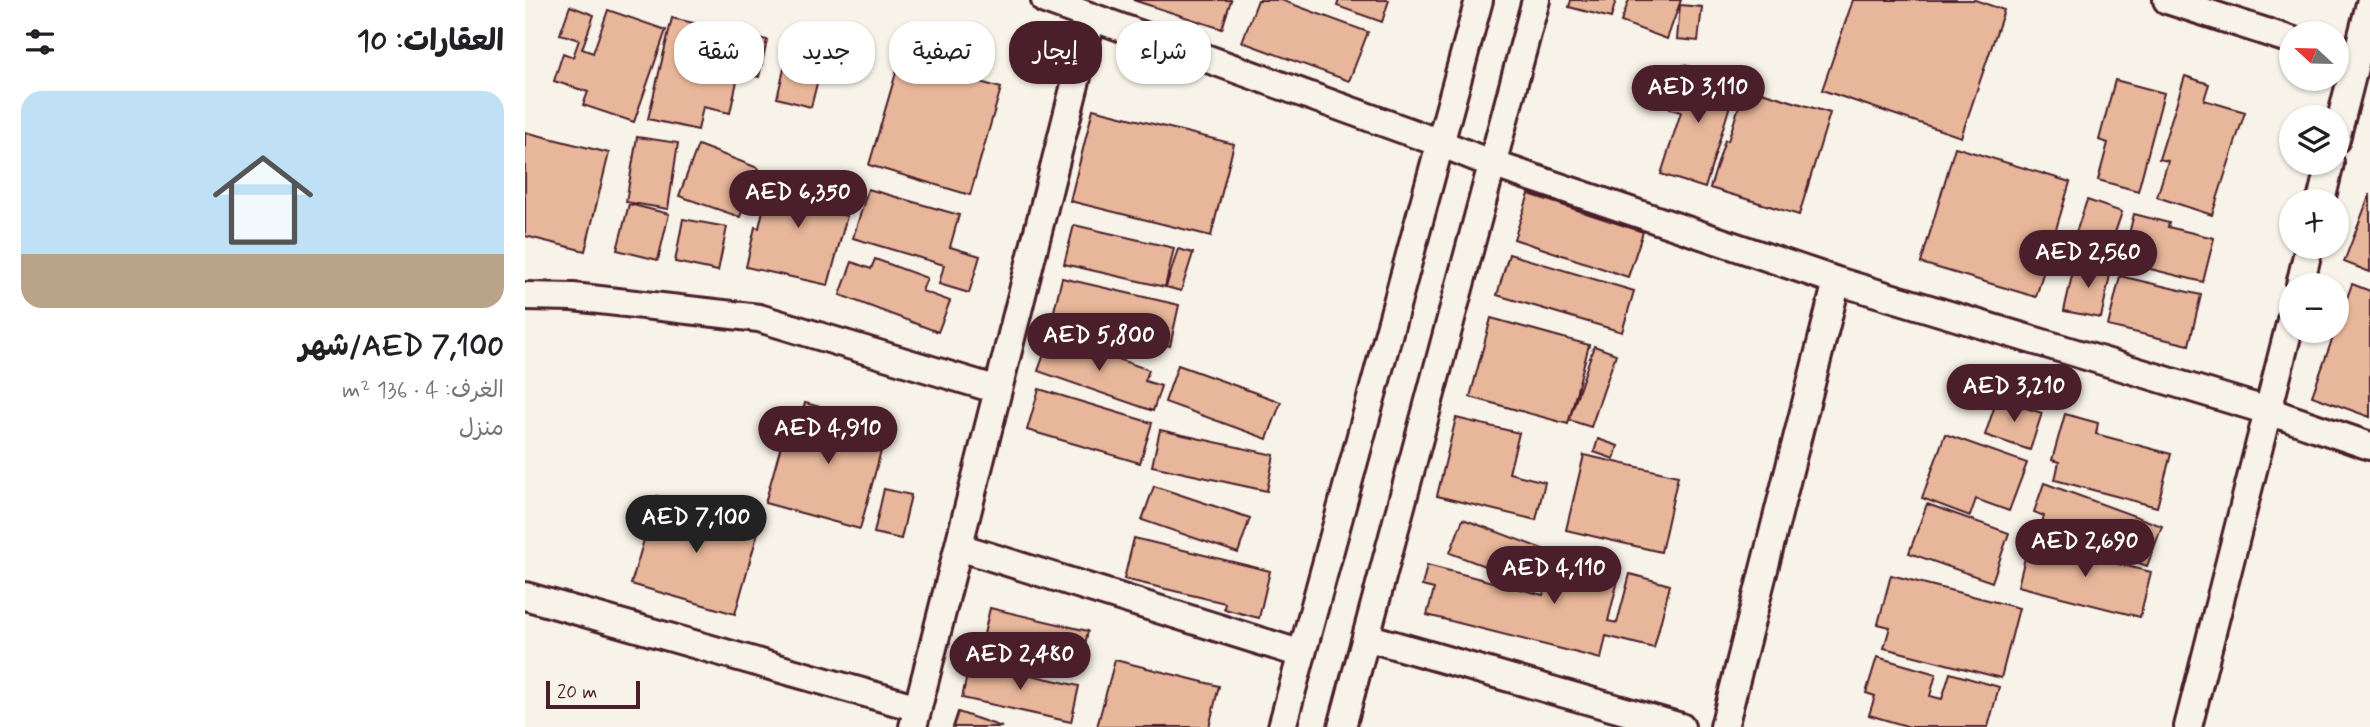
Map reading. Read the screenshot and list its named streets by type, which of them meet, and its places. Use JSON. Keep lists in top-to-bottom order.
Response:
{
  "scale_bar": "20 m",
  "north": "left",
  "page": {
    "heading": "العقارات: 10",
    "map_buttons": ["+", "−"],
    "chip": [
      "شراء",
      "إيجار",
      "تصفية",
      "جديد",
      "شقة"
    ],
    "price": [
      "AED 3,110",
      "AED 6,350",
      "AED 2,560",
      "AED 5,800",
      "AED 3,210",
      "AED 4,910",
      "AED 7,100",
      "AED 2,690",
      "AED 4,110",
      "AED 2,480"
    ],
    "list": [
      {
        "name": "AED 7,100/شهر",
        "note": "الغرف: 4 · 136 m² · منزل"
      }
    ],
    "scale": "20 m"
  }
}
